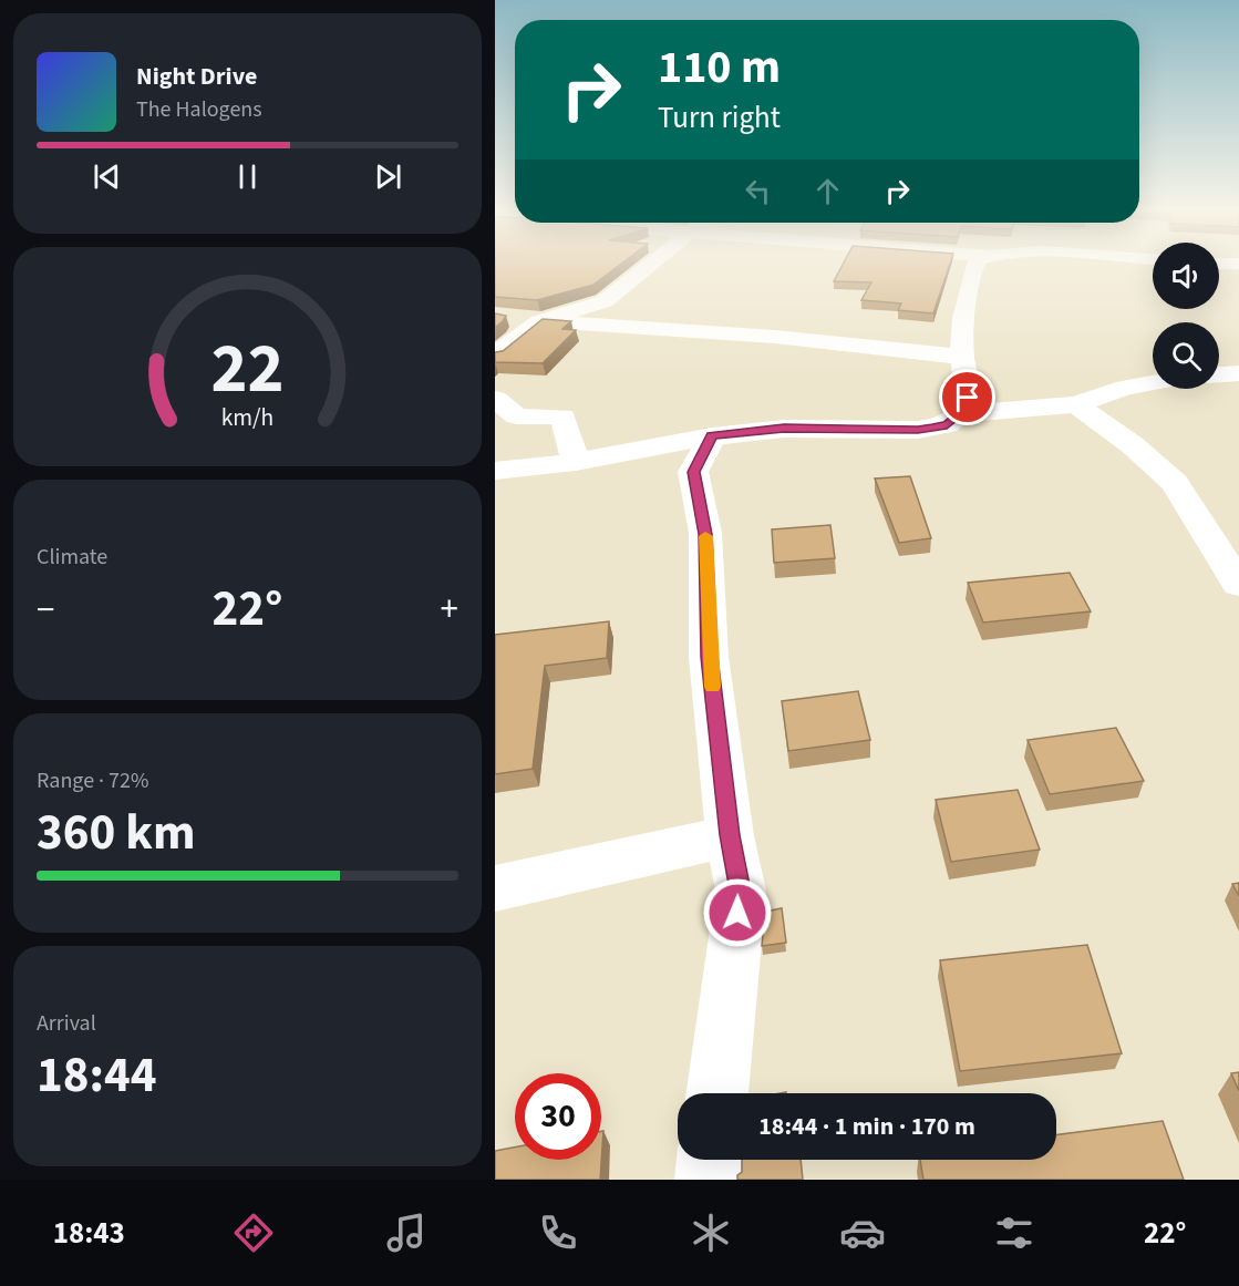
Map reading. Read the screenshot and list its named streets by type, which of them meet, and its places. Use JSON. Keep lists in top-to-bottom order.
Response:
{
  "page": {
    "turn": ["110 m", "Turn right"],
    "song": ["Night Drive", "The Halogens"],
    "tile": [
      "Climate",
      ["Range · 72%", "360 km"],
      ["Arrival", "18:44"]
    ],
    "heat": ["−", "22°", "+"],
    "limit": "30",
    "trip": "18:44 · 1 min · 170 m",
    "tabs": ["18:43", "22°"],
    "gauge": ["22", "km/h"]
  }
}
